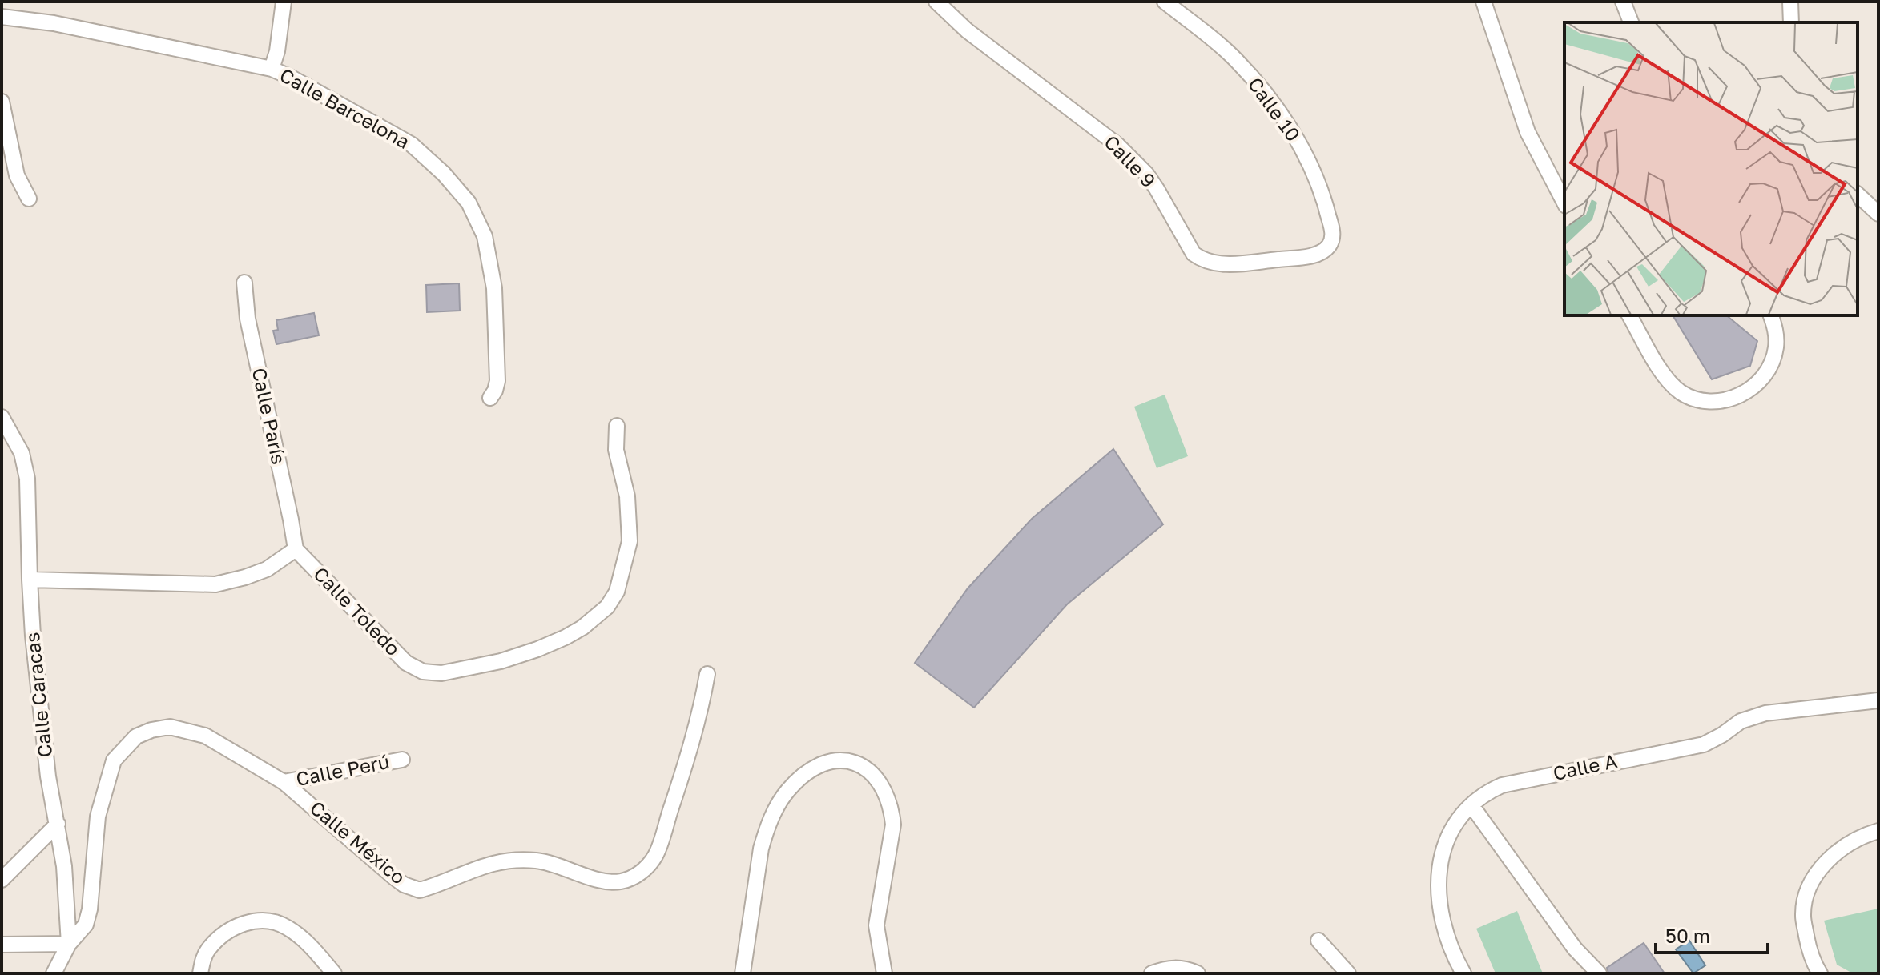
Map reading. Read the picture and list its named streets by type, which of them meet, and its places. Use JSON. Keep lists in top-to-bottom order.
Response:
{
  "streets": {
    "street": [
      "Calle Barcelona",
      "Calle 10",
      "Calle 9",
      "Calle París",
      "Calle Toledo",
      "Calle Caracas",
      "Calle A",
      "Calle Perú",
      "Calle México"
    ]
  },
  "crossings": [
    ["Calle 10", "Calle 9"],
    ["Calle París", "Calle Toledo"],
    ["Calle Caracas", "Calle México"],
    ["Calle Perú", "Calle México"]
  ],
  "scale_bar": "50 m"
}
